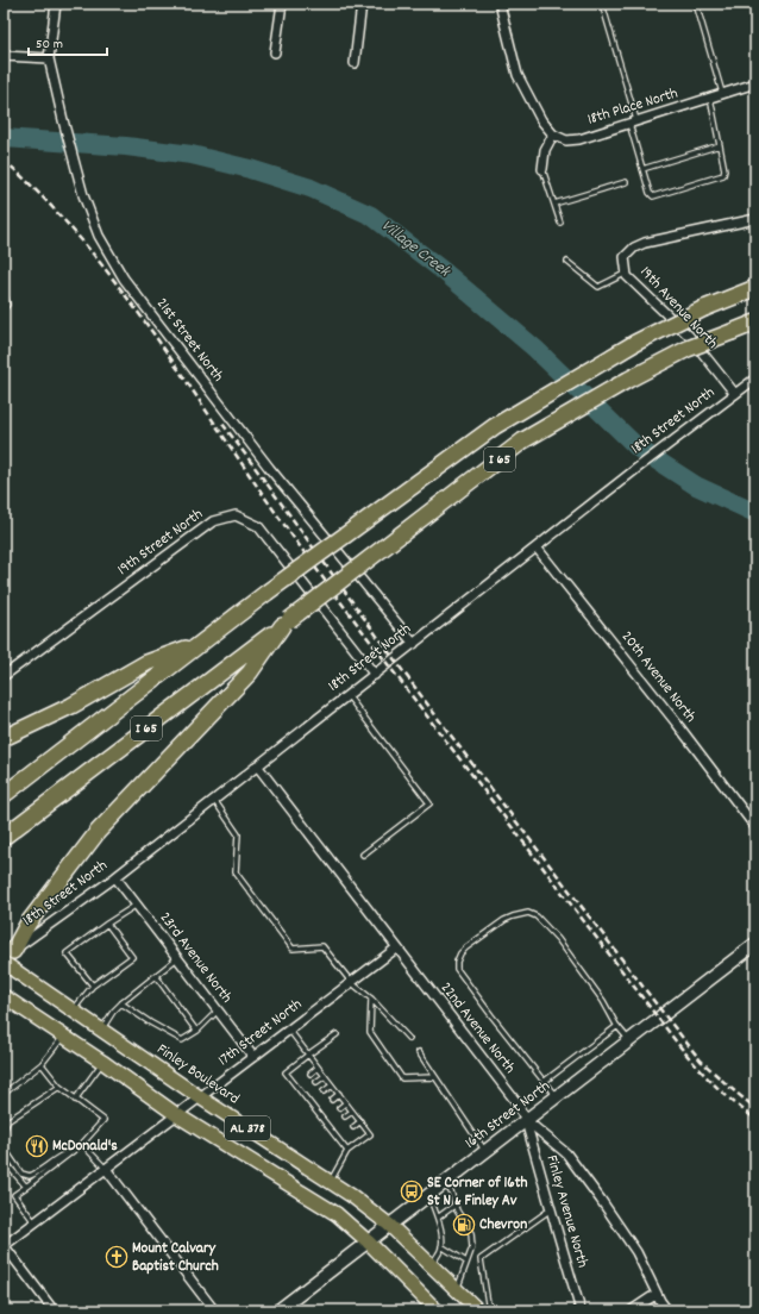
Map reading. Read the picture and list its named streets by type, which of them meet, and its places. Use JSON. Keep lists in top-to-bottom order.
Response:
{
  "streets": {
    "highway": ["I 65"],
    "main road": ["Finley Boulevard", "AL 378"],
    "street": [
      "18th Place North",
      "19th Avenue North",
      "21st Street North",
      "18th Street North",
      "19th Street North",
      "20th Avenue North",
      "23rd Avenue North",
      "22nd Avenue North",
      "17th Street North",
      "16th Street North",
      "Finley Avenue North"
    ]
  },
  "crossings": [
    ["19th Avenue North", "18th Street North"],
    ["21st Street North", "18th Street North"],
    ["18th Street North", "19th Street North"],
    ["18th Street North", "20th Avenue North"],
    ["18th Street North", "23rd Avenue North"],
    ["18th Street North", "22nd Avenue North"],
    ["18th Street North", "Finley Boulevard"],
    ["23rd Avenue North", "17th Street North"],
    ["22nd Avenue North", "17th Street North"],
    ["22nd Avenue North", "16th Street North"],
    ["22nd Avenue North", "Finley Avenue North"],
    ["17th Street North", "Finley Boulevard"],
    ["17th Street North", "AL 378"],
    ["Finley Boulevard", "16th Street North"],
    ["16th Street North", "AL 378"],
    ["16th Street North", "Finley Avenue North"]
  ],
  "water": ["Village Creek"],
  "places": {
    "restaurant": ["McDonald's"],
    "bus stop": ["SE Corner of 16th St N & Finley Av"],
    "fuel station": ["Chevron"],
    "church": ["Mount Calvary Baptist Church"]
  },
  "scale_bar": "50 m"
}
